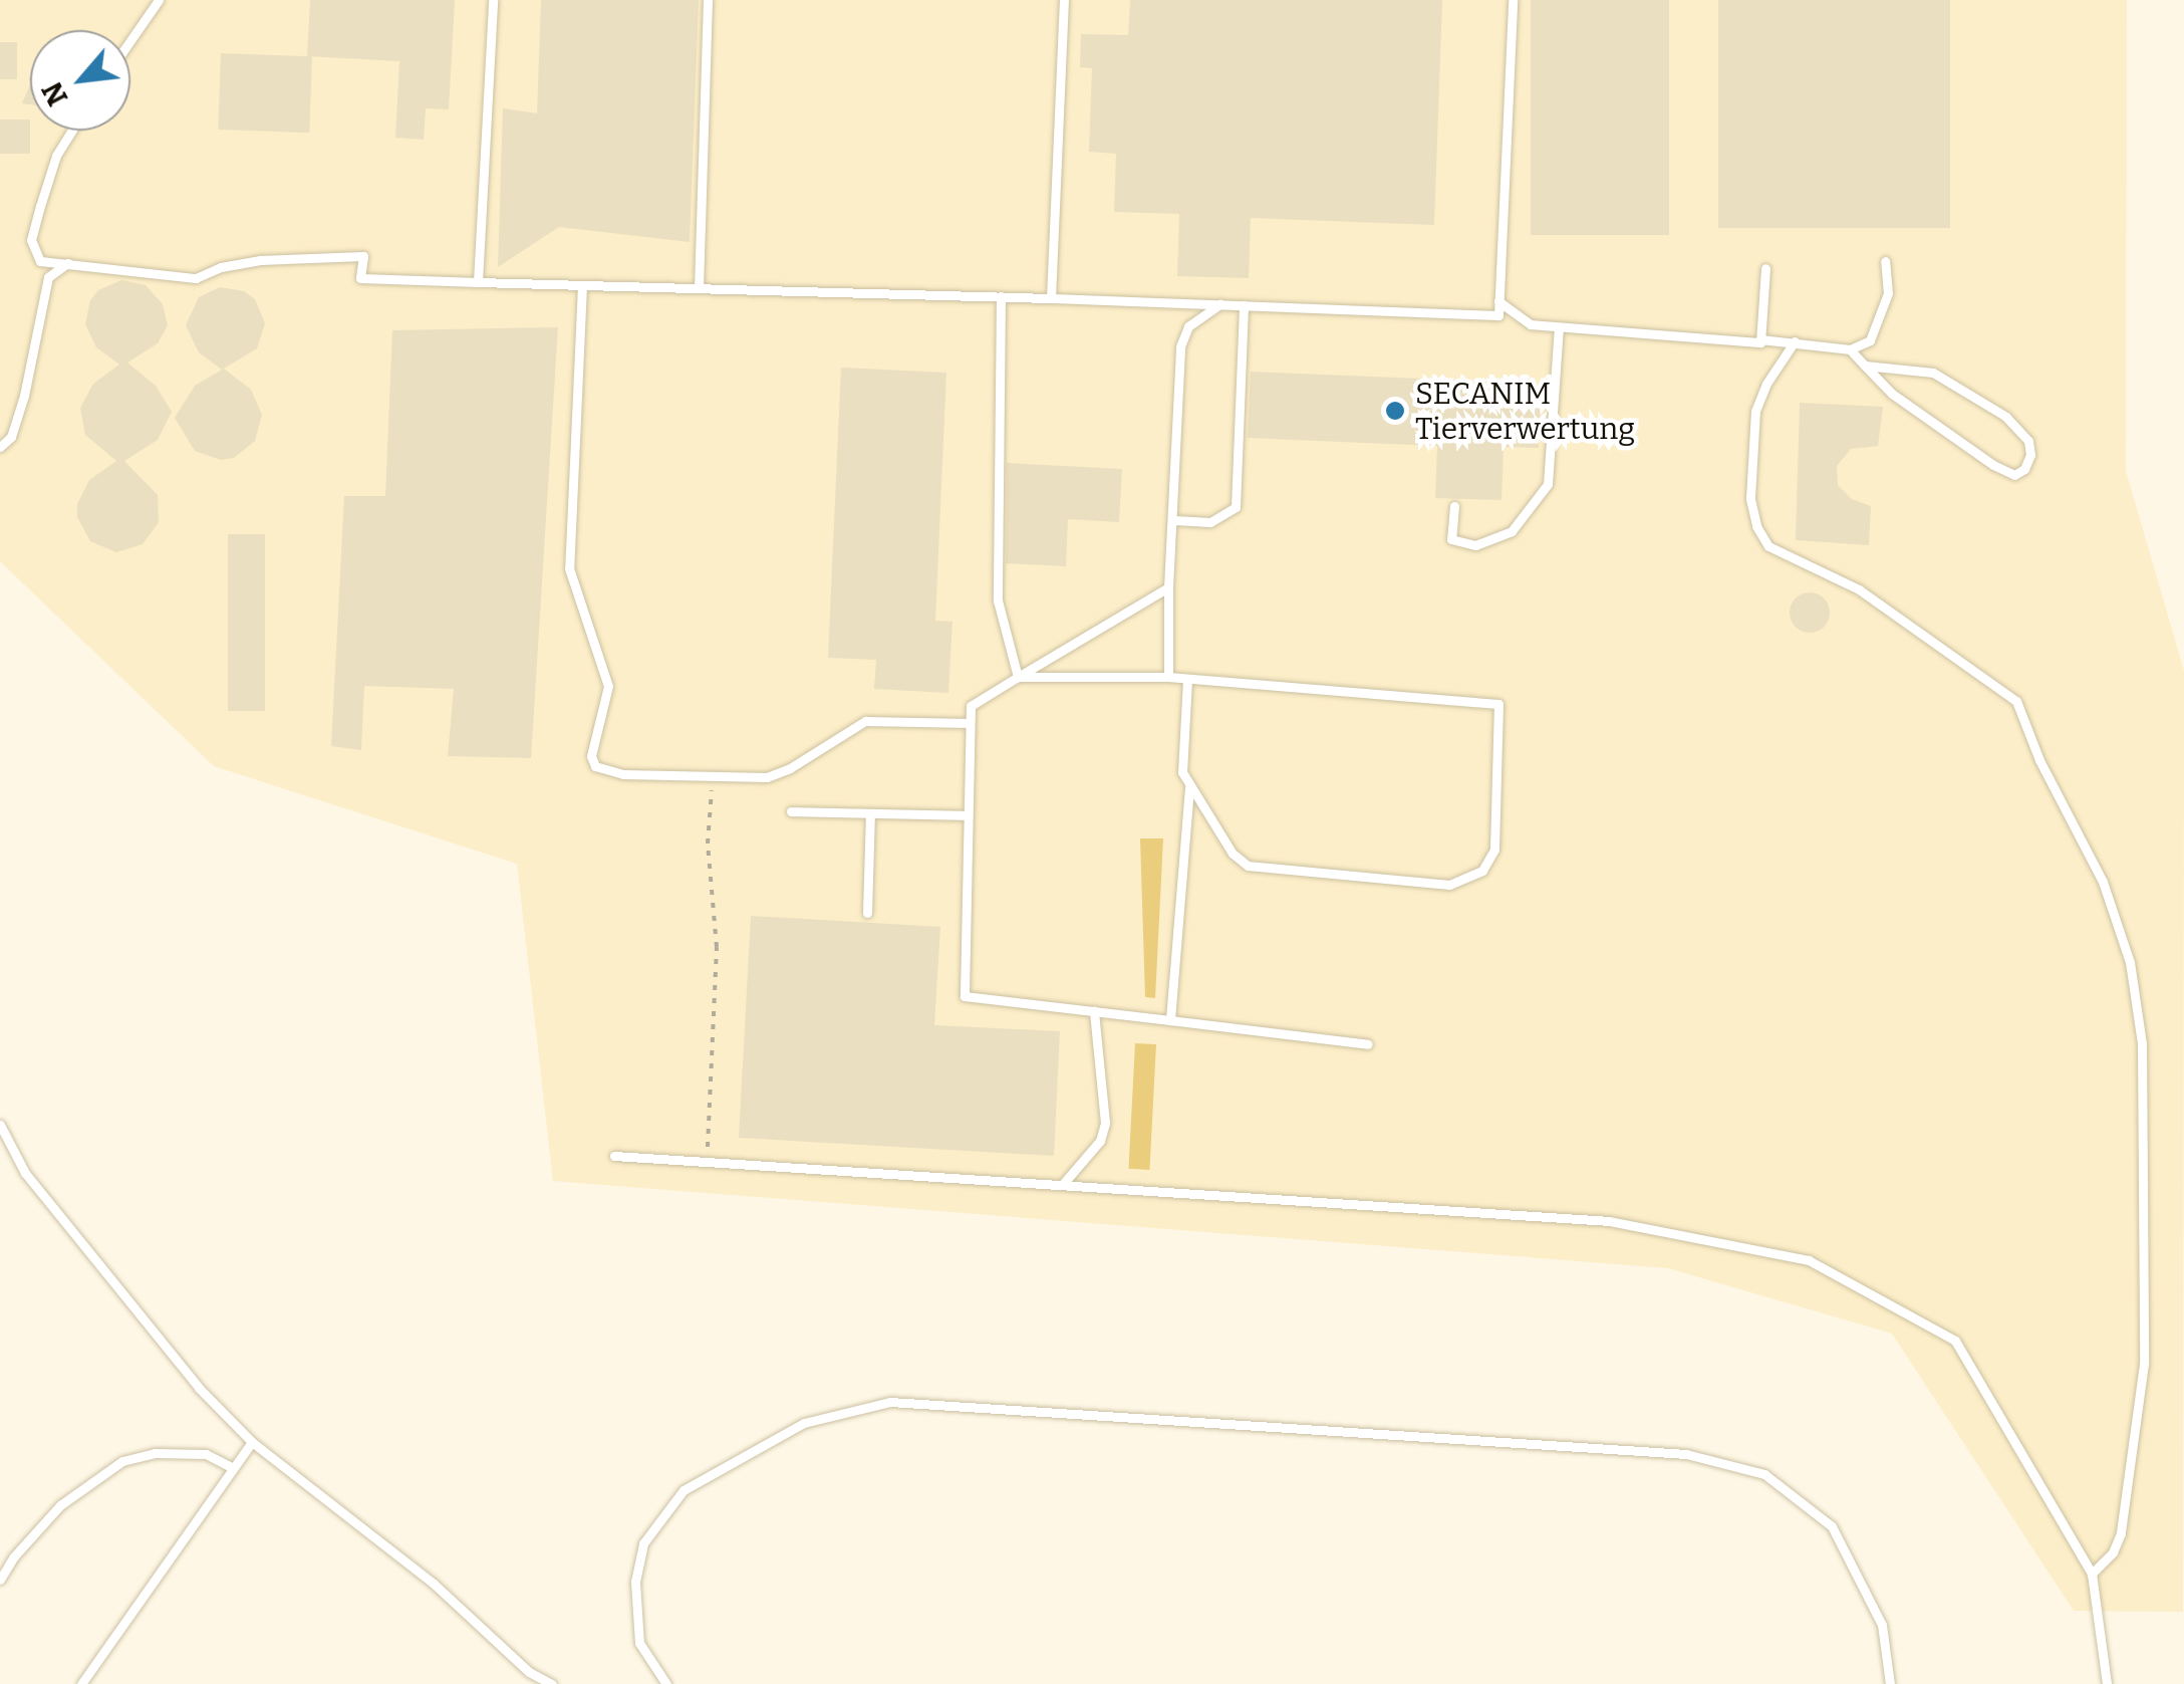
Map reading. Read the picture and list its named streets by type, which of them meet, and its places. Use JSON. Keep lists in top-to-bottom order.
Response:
{
  "places": ["SECANIM Tierverwertung"],
  "north": "bottom left"
}
